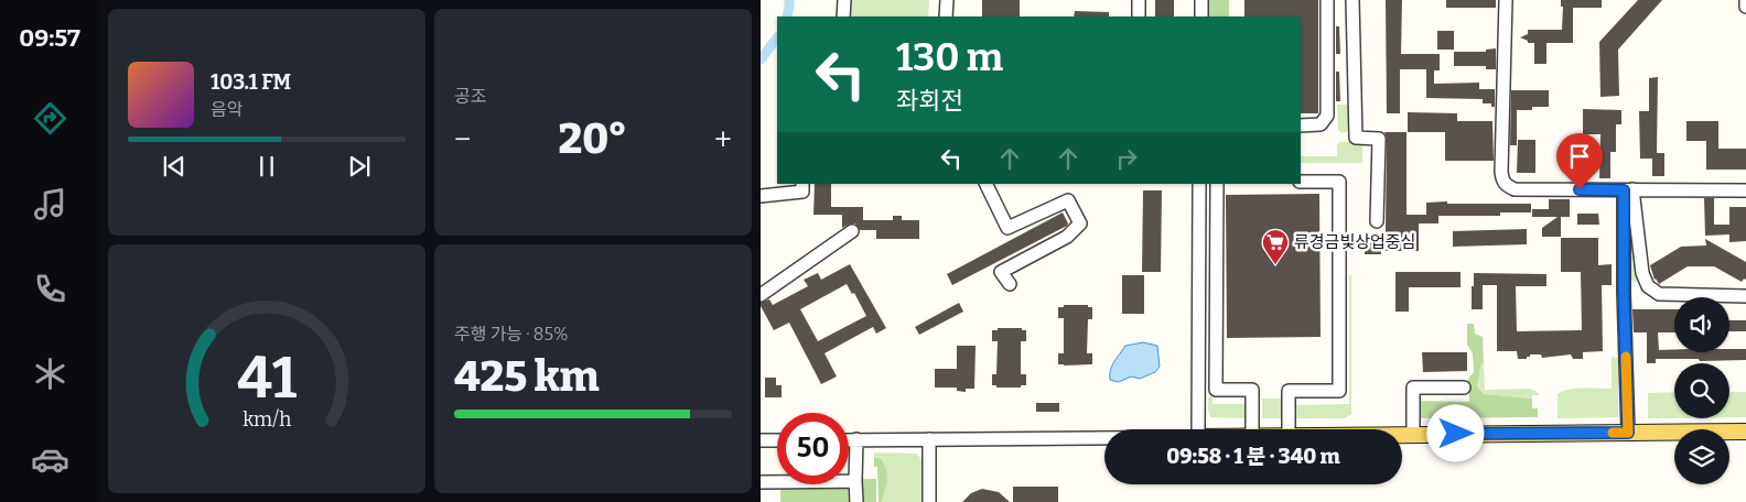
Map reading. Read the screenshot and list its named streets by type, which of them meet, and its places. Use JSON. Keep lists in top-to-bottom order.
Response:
{
  "places": {
    "supermarket": ["류경금빛상업중심"]
  },
  "page": {
    "tabs": "09:57",
    "tile": [
      "공조",
      ["주행 가능 · 85%", "425 km"]
    ],
    "turn": ["130 m", "좌회전"],
    "song": ["103.1 FM", "음악"],
    "heat": ["−", "20°", "+"],
    "limit": "50",
    "trip": "09:58 · 1 분 · 340 m",
    "gauge": ["41", "km/h"]
  }
}
